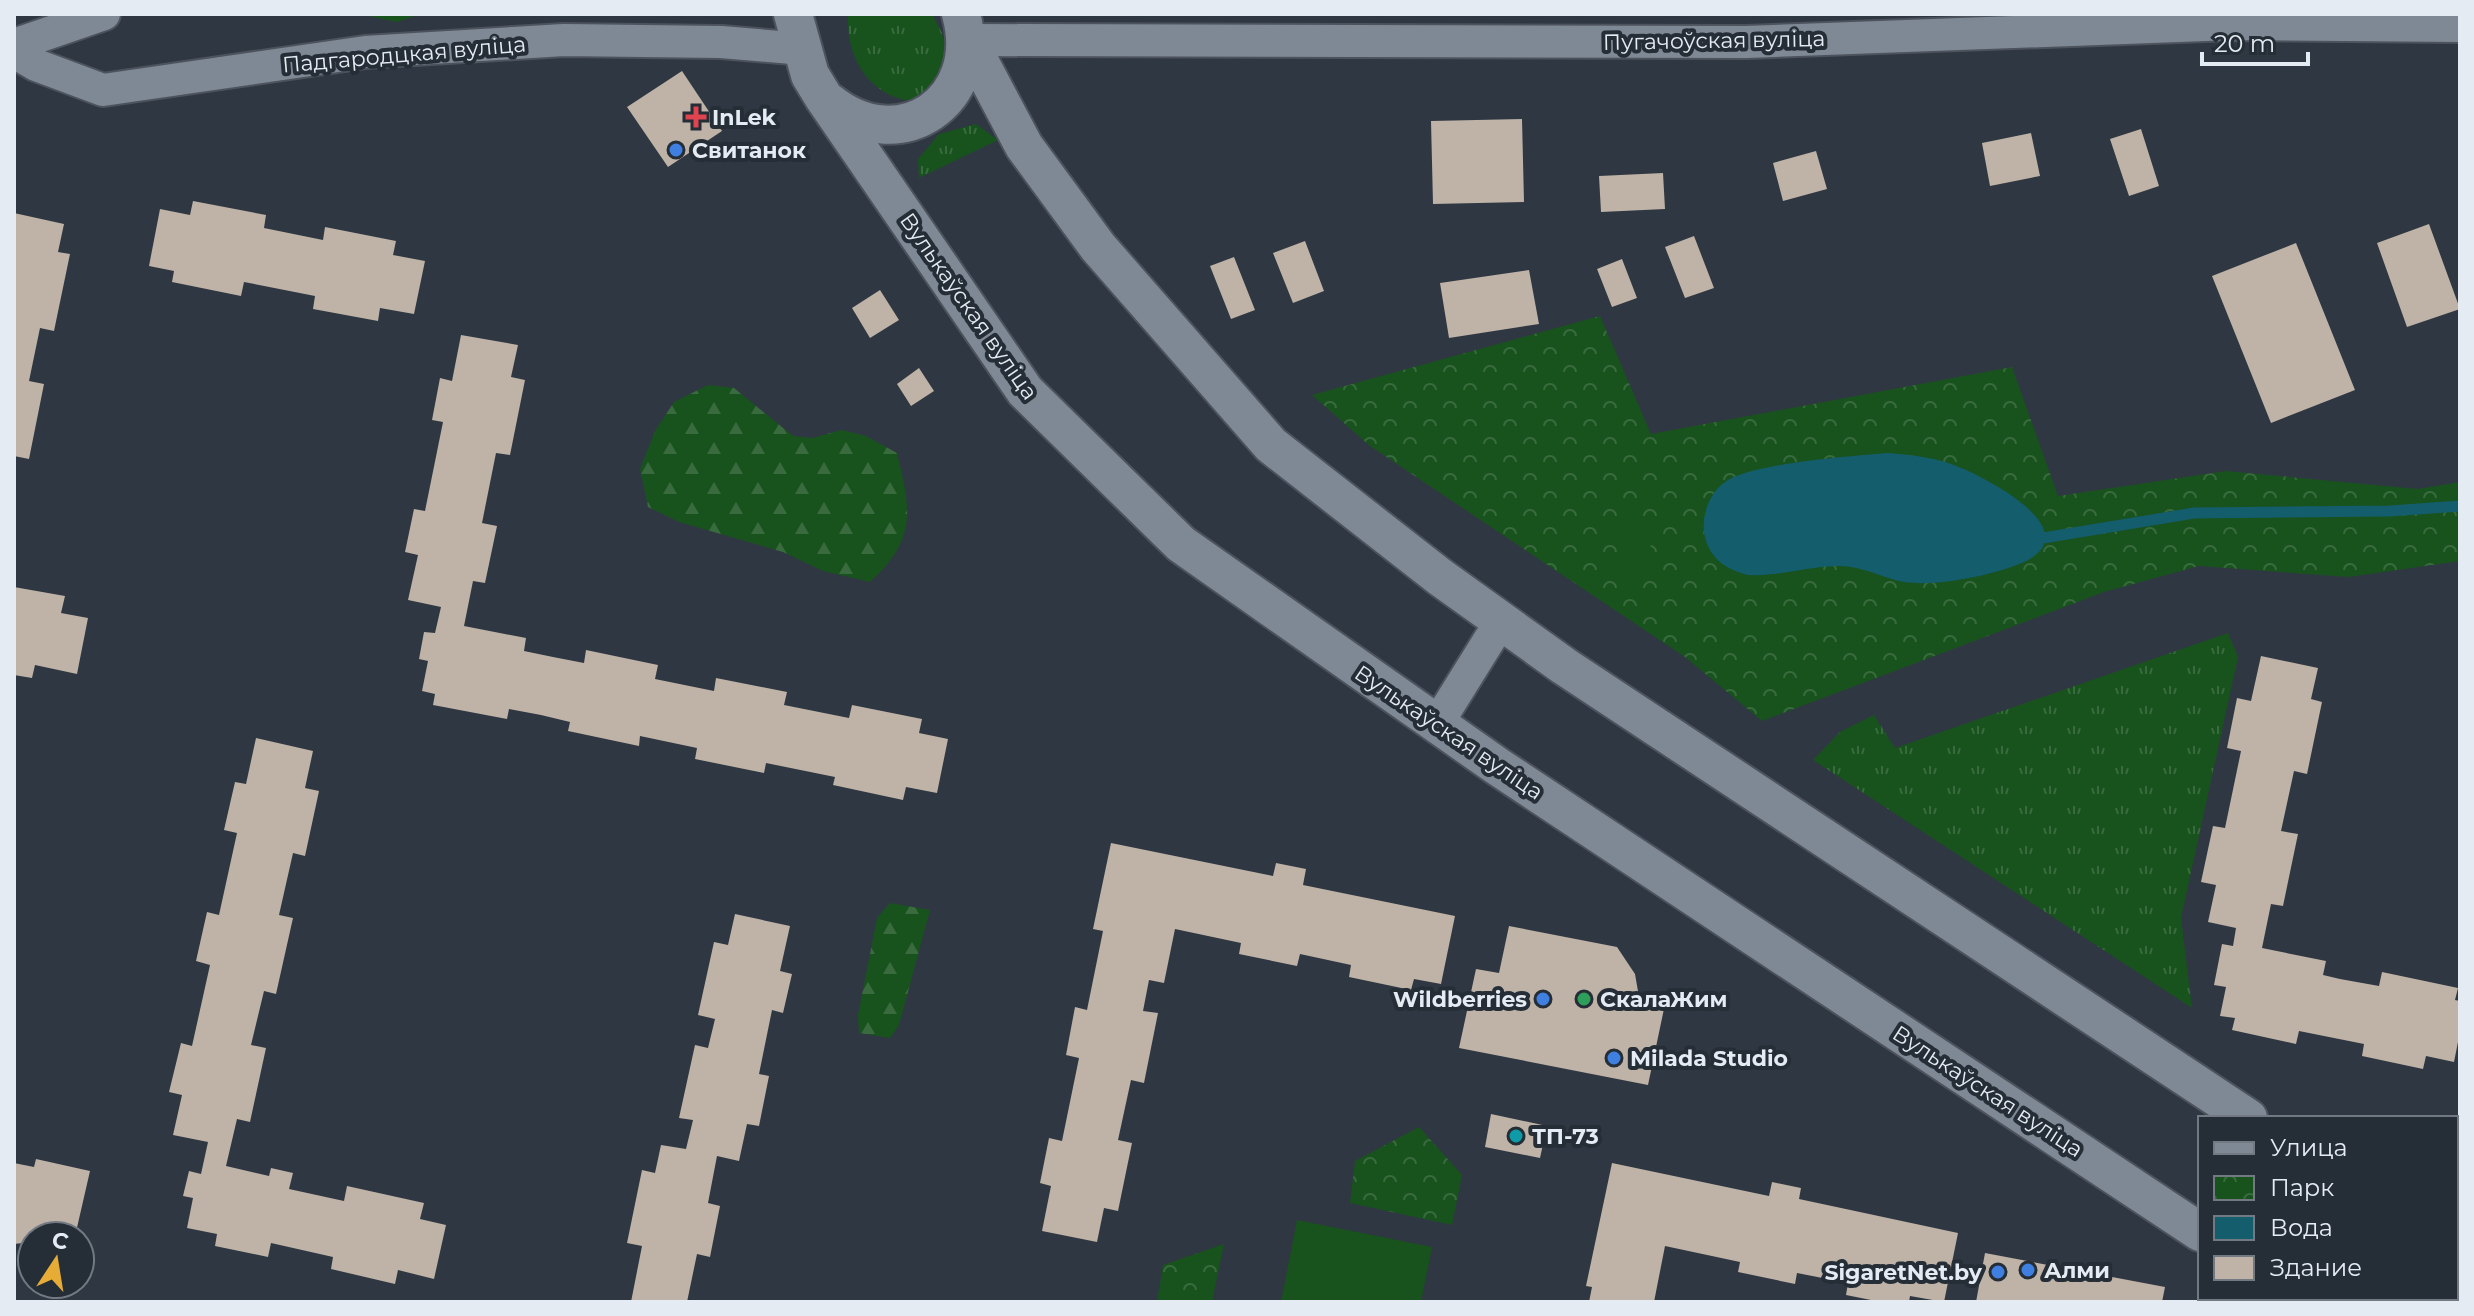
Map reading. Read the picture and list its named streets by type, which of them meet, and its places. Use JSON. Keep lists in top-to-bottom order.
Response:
{
  "streets": {
    "street": ["Пугачоўская вуліца", "Падгародцкая вуліца", "Вулькаўская вуліца"]
  },
  "crossings": [
    ["Падгародцкая вуліца", "Вулькаўская вуліца"]
  ],
  "places": {
    "health": ["InLek"],
    "other": [
      "Свитанок",
      "Wildberries",
      "СкалаЖим",
      "Milada Studio",
      "ТП-73",
      "Алми",
      "SigaretNet.by"
    ]
  },
  "legend": [
    "Улица",
    "Парк",
    "Вода",
    "Здание"
  ],
  "scale_bar": "20 m",
  "north": "top"
}
